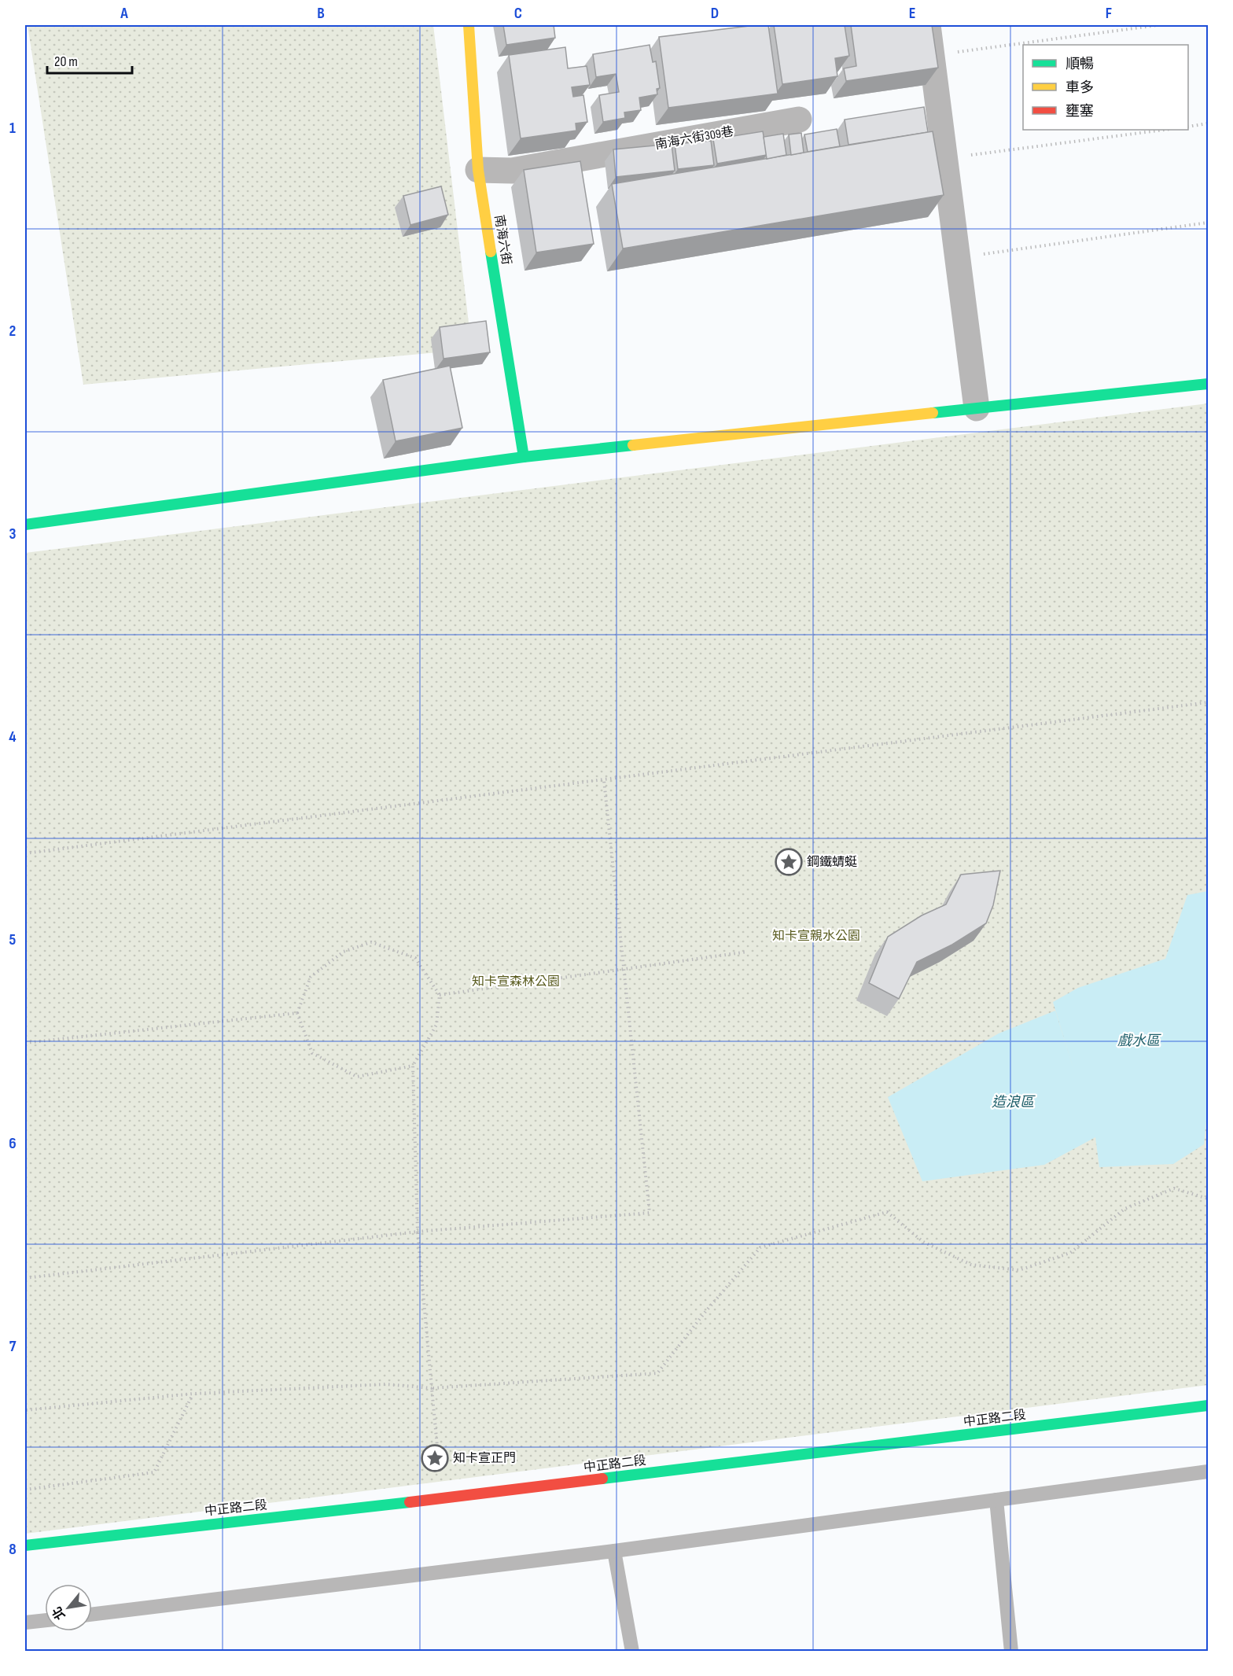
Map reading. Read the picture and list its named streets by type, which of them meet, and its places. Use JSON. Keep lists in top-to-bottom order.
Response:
{
  "streets": {
    "street": ["南海六街309巷", "南海六街", "中正路二段"]
  },
  "crossings": [
    ["南海六街309巷", "南海六街"]
  ],
  "water": ["戲水區", "造浪區"],
  "parks": ["知卡宣親水公園", "知卡宣森林公園"],
  "places": {
    "place": ["鋼鐵蜻蜓", "知卡宣正門"]
  },
  "legend": ["順暢", "車多", "壅塞"],
  "scale_bar": "20 m",
  "north": "bottom left",
  "grid": {
    "columns": [
      "A",
      "B",
      "C",
      "D",
      "E",
      "F"
    ],
    "rows": [
      "1",
      "2",
      "3",
      "4",
      "5",
      "6",
      "7",
      "8"
    ]
  }
}
